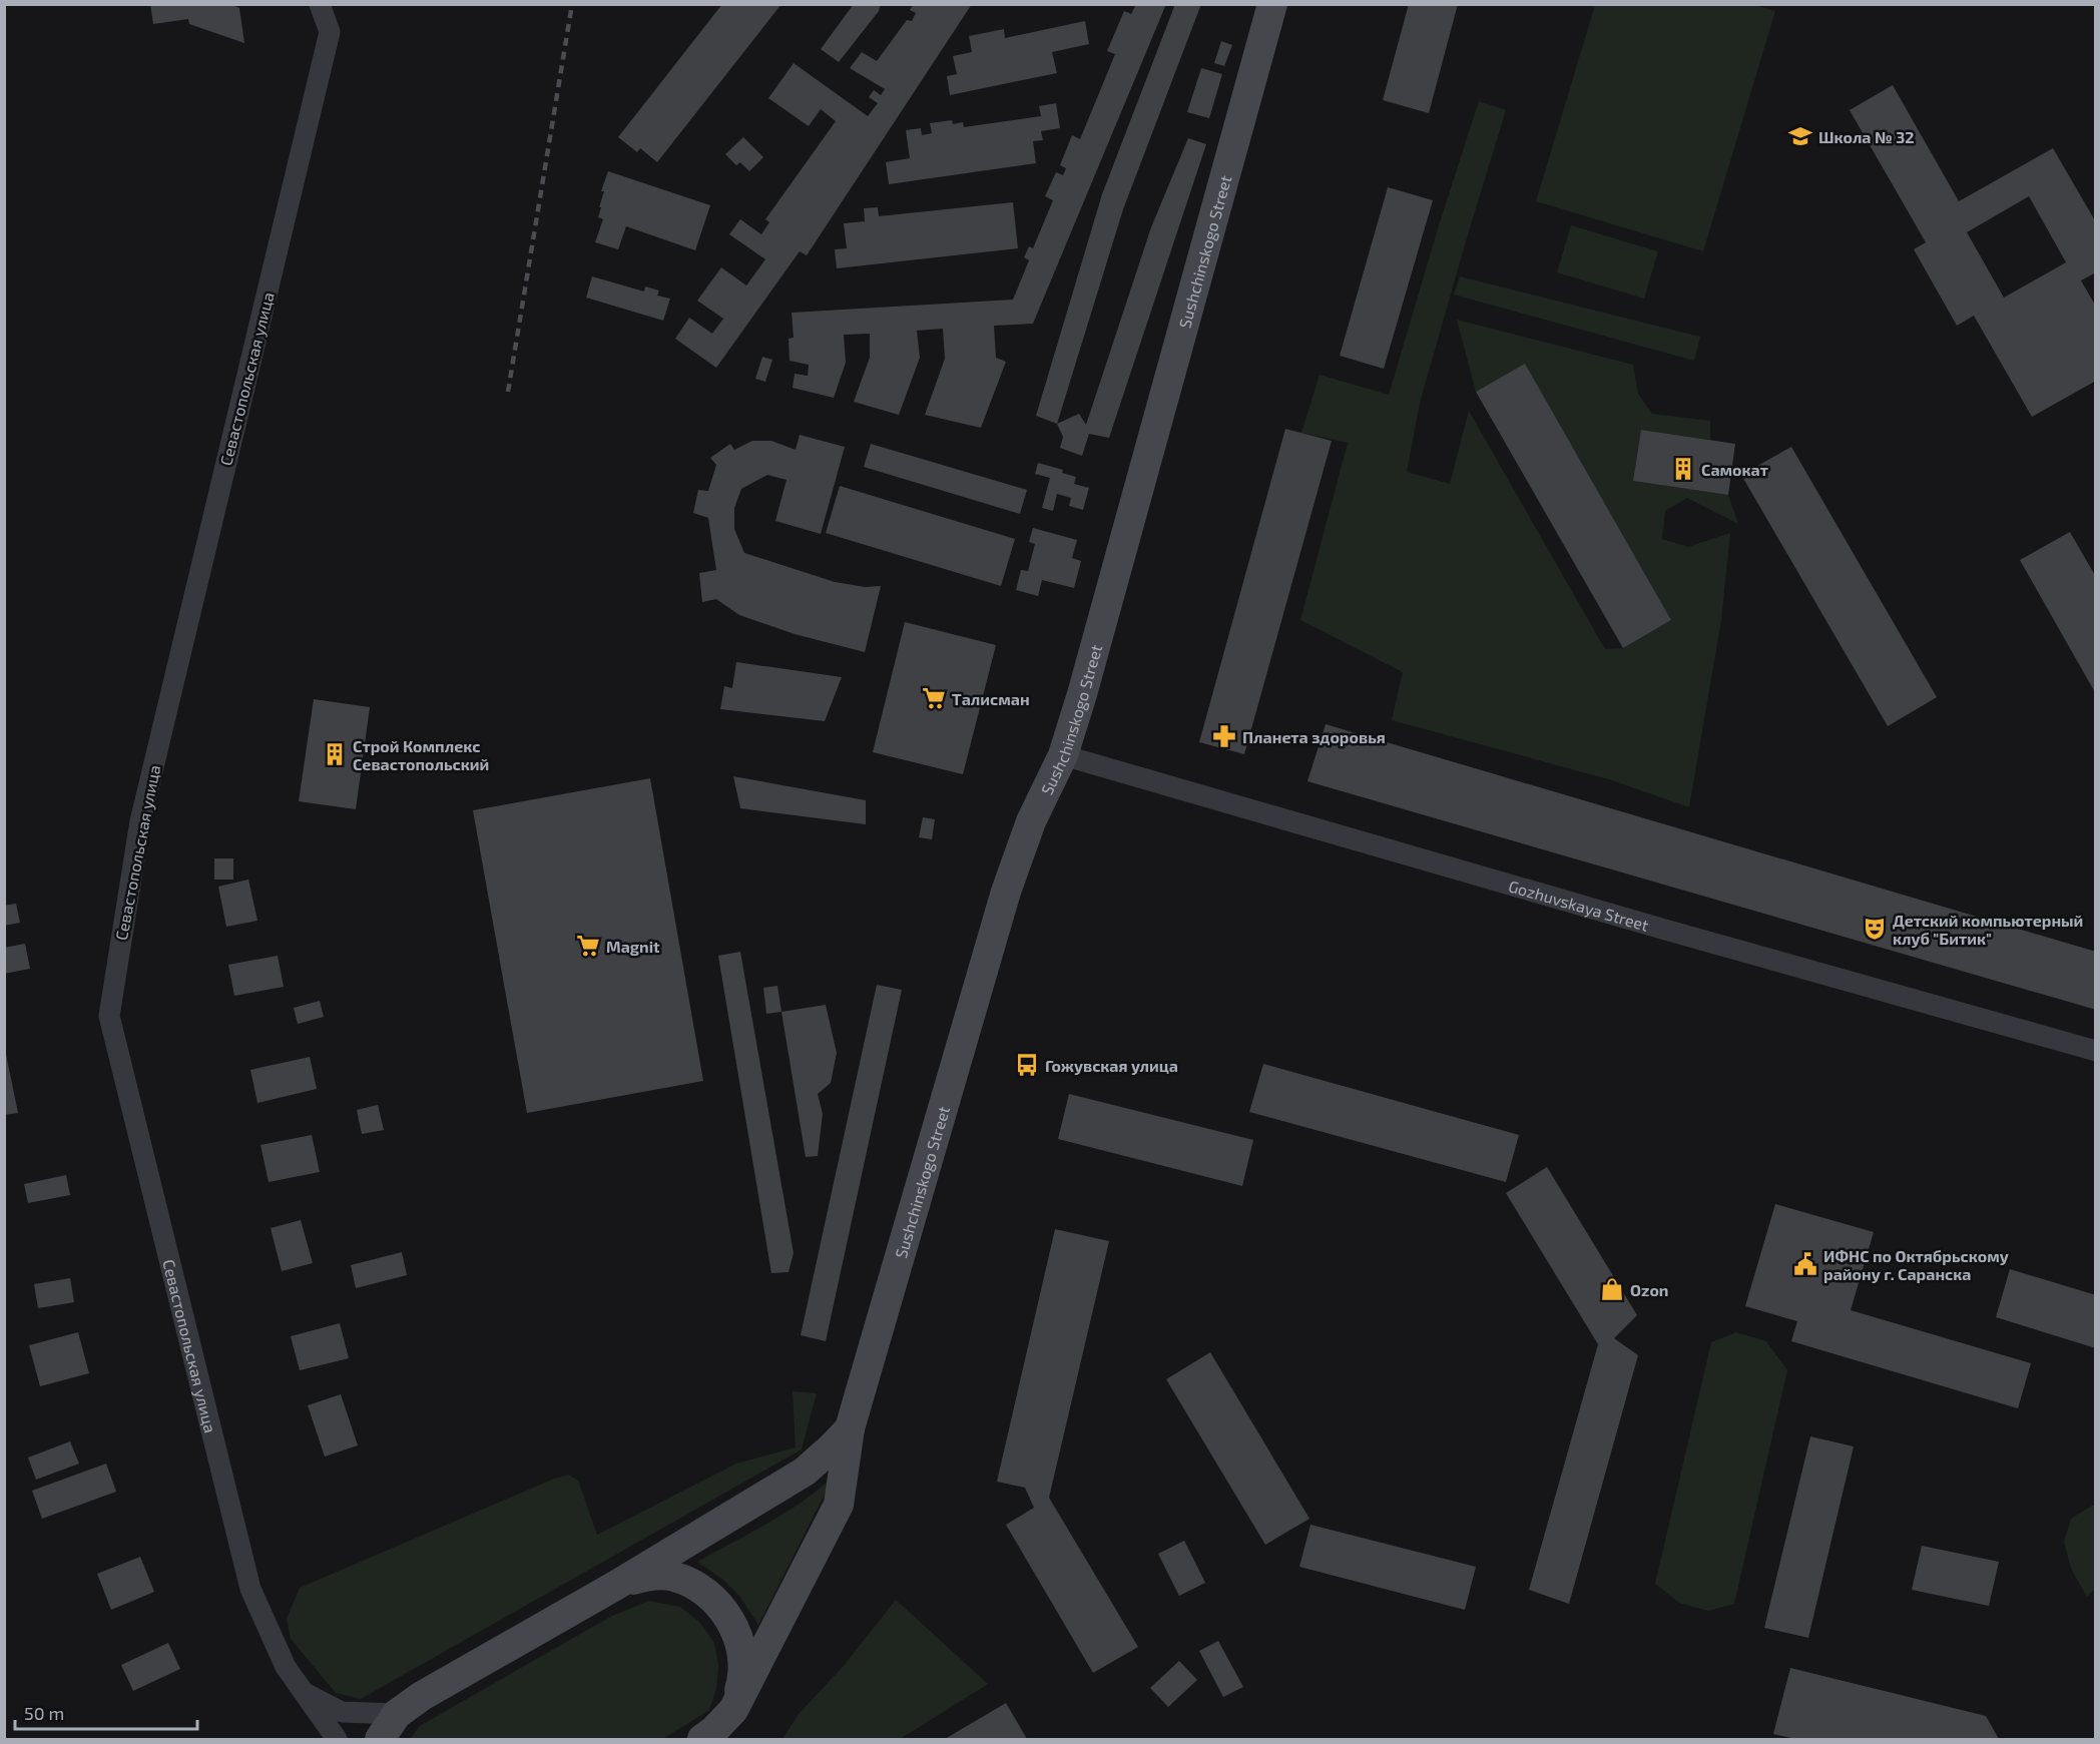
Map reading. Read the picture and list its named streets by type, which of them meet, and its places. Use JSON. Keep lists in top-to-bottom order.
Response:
{
  "streets": {
    "street": ["Sushchinskogo Street", "Севастопольская улица", "Gozhuvskaya Street"]
  },
  "crossings": [
    ["Sushchinskogo Street", "Gozhuvskaya Street"]
  ],
  "places": {
    "school or university": ["Школа № 32"],
    "building": ["Самокат", "Строй Комплекс Севастопольский"],
    "supermarket": ["Талисман", "Magnit"],
    "pharmacy": ["Планета здоровья"],
    "theatre": ["Детский компьютерный клуб \"Битик\""],
    "bus stop": ["Гожувская улица"],
    "public building": ["ИФНС по Октябрьскому району г. Саранска"],
    "shop": ["Ozon"]
  },
  "scale_bar": "50 m"
}
